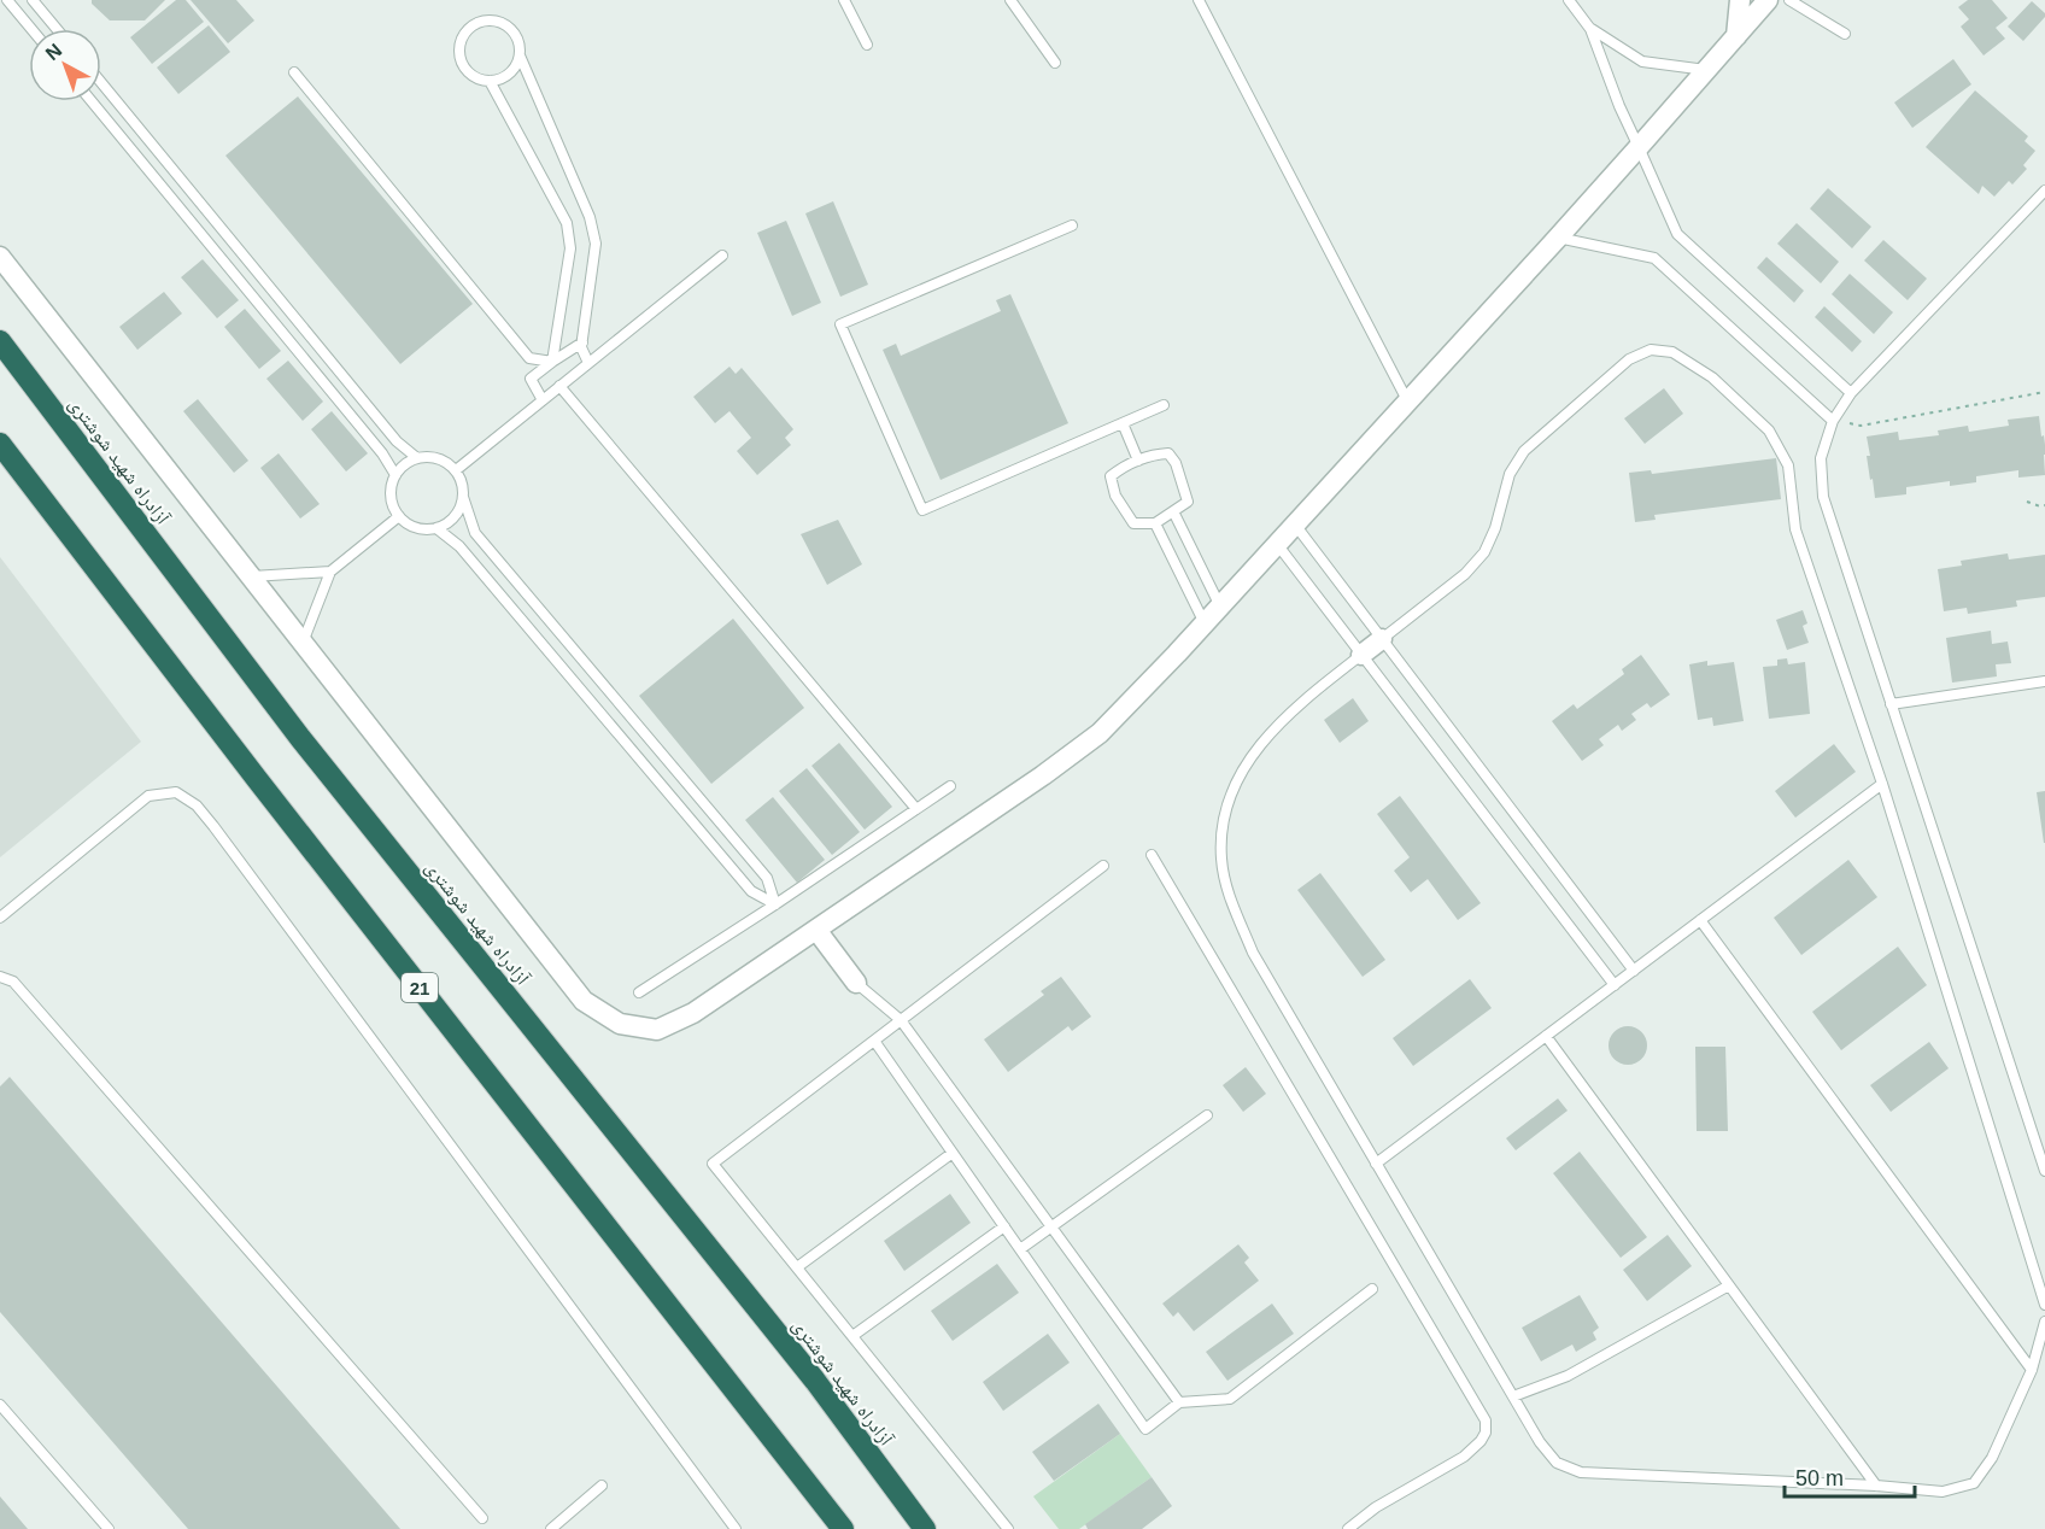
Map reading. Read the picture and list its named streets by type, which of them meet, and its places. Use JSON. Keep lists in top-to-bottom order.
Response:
{
  "streets": {
    "highway": ["آزادراه شهید شوشتری", "21"]
  },
  "scale_bar": "50 m",
  "north": "top left"
}
